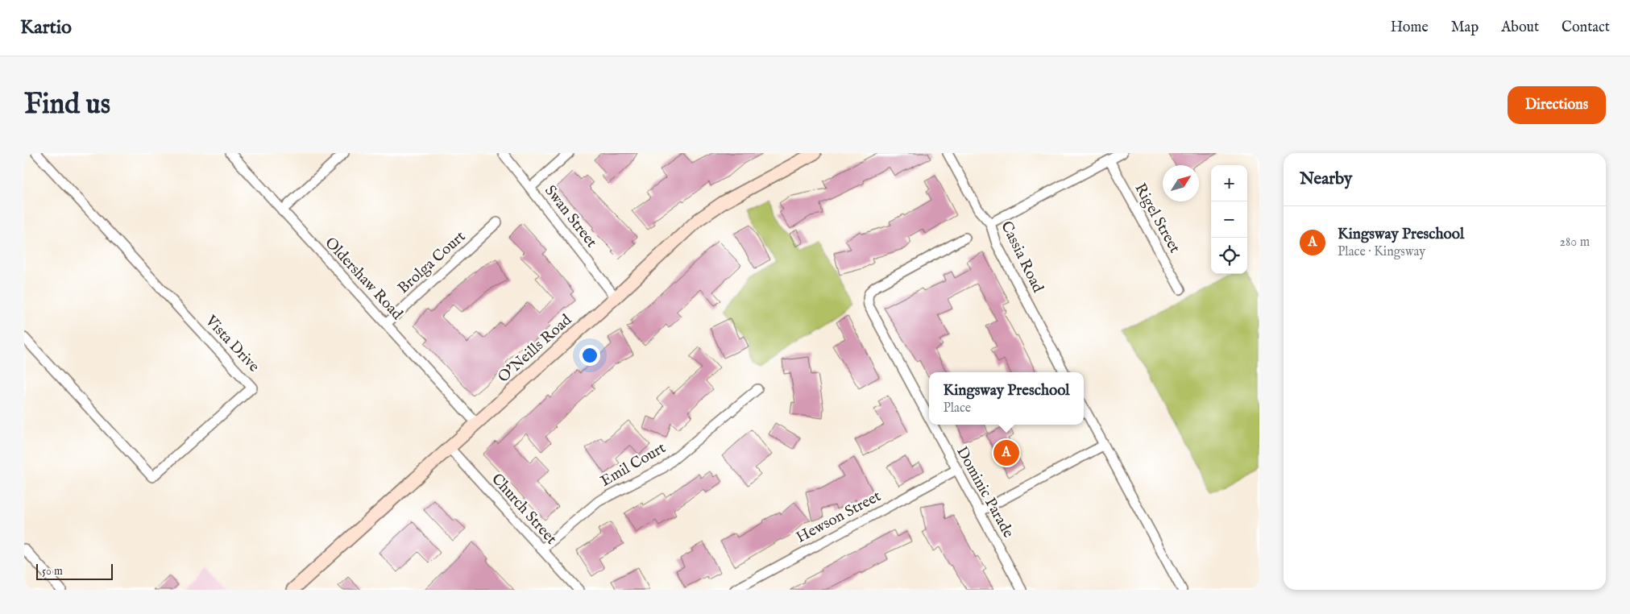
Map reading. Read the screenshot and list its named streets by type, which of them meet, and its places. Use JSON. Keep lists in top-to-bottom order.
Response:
{
  "streets": {
    "street": [
      "Swan Street",
      "Rigel Street",
      "Cassia Road",
      "Brolga Court",
      "Oldershaw Road",
      "Vista Drive",
      "O'Neills Road",
      "Emil Court",
      "Dominic Parade",
      "Church Street",
      "Hewson Street"
    ]
  },
  "crossings": [
    ["Swan Street", "O'Neills Road"],
    ["Brolga Court", "Oldershaw Road"],
    ["Oldershaw Road", "O'Neills Road"],
    ["O'Neills Road", "Church Street"],
    ["Emil Court", "Church Street"],
    ["Dominic Parade", "Hewson Street"]
  ],
  "scale_bar": "50 m",
  "north": "top right",
  "page": {
    "header": "Kartio",
    "nav": [
      "Home",
      "Map",
      "About",
      "Contact"
    ],
    "buttons": "Directions",
    "title": "Find us",
    "heading": "Nearby",
    "map_buttons": ["+", "−"],
    "list": [
      {
        "mark": "A",
        "name": "Kingsway Preschool",
        "note": "Place · Kingsway",
        "value": "280 m"
      }
    ],
    "popup": ["Kingsway Preschool", "Place"],
    "pins": "A",
    "scale": "50 m"
  }
}
